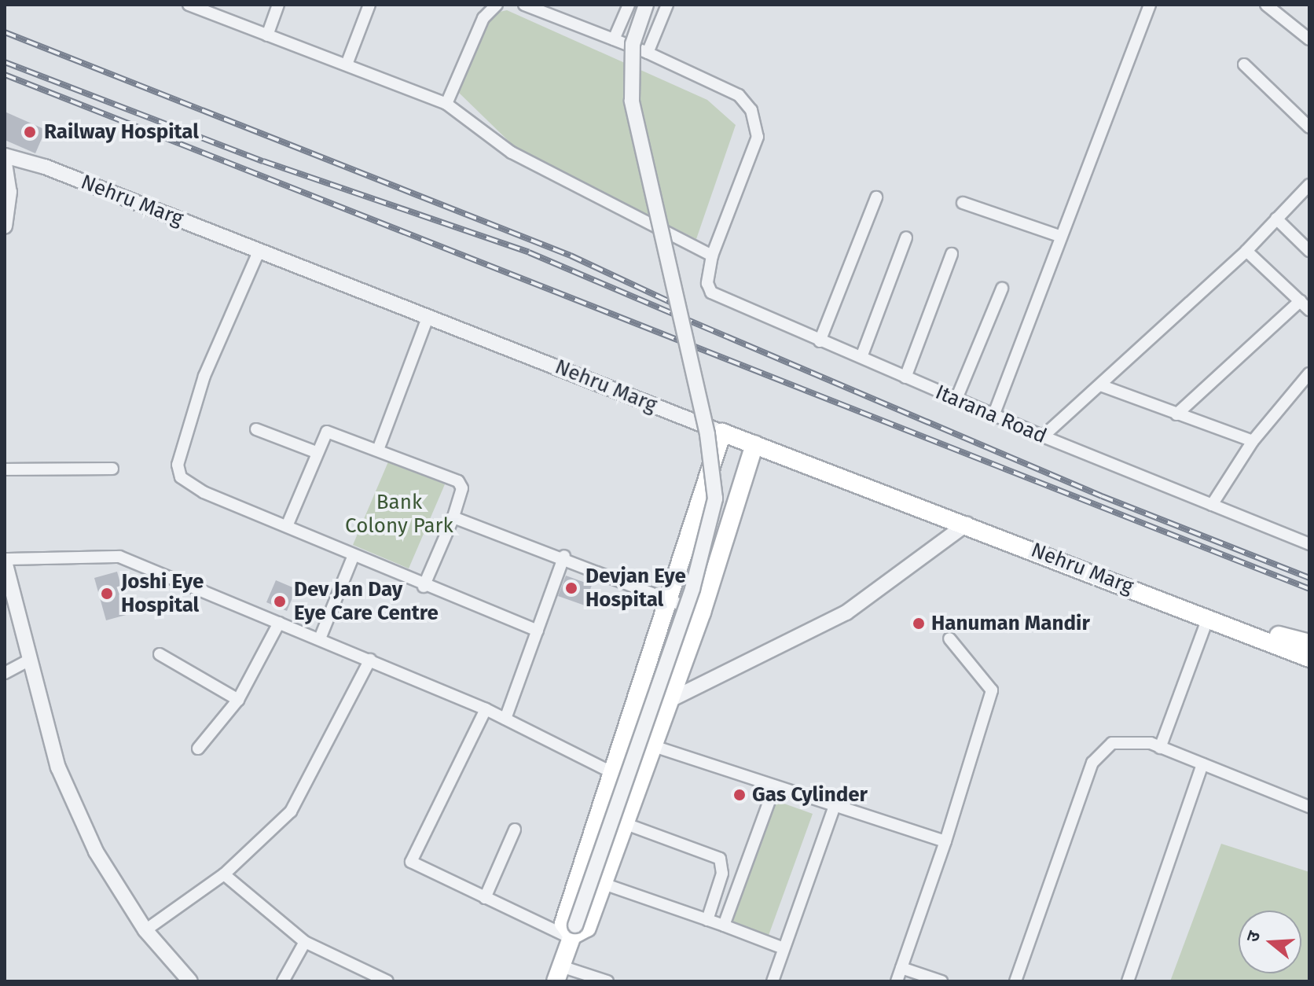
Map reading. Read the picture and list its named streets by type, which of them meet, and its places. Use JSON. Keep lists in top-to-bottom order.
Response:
{
  "streets": {
    "main road": ["Nehru Marg"],
    "street": ["Itarana Road"]
  },
  "parks": ["Bank Colony Park"],
  "places": [
    "Railway Hospital",
    "Devjan Eye Hospital",
    "Joshi Eye Hospital",
    "Dev Jan Day Eye Care Centre",
    "Hanuman Mandir",
    "Gas Cylinder"
  ],
  "north": "left"
}
